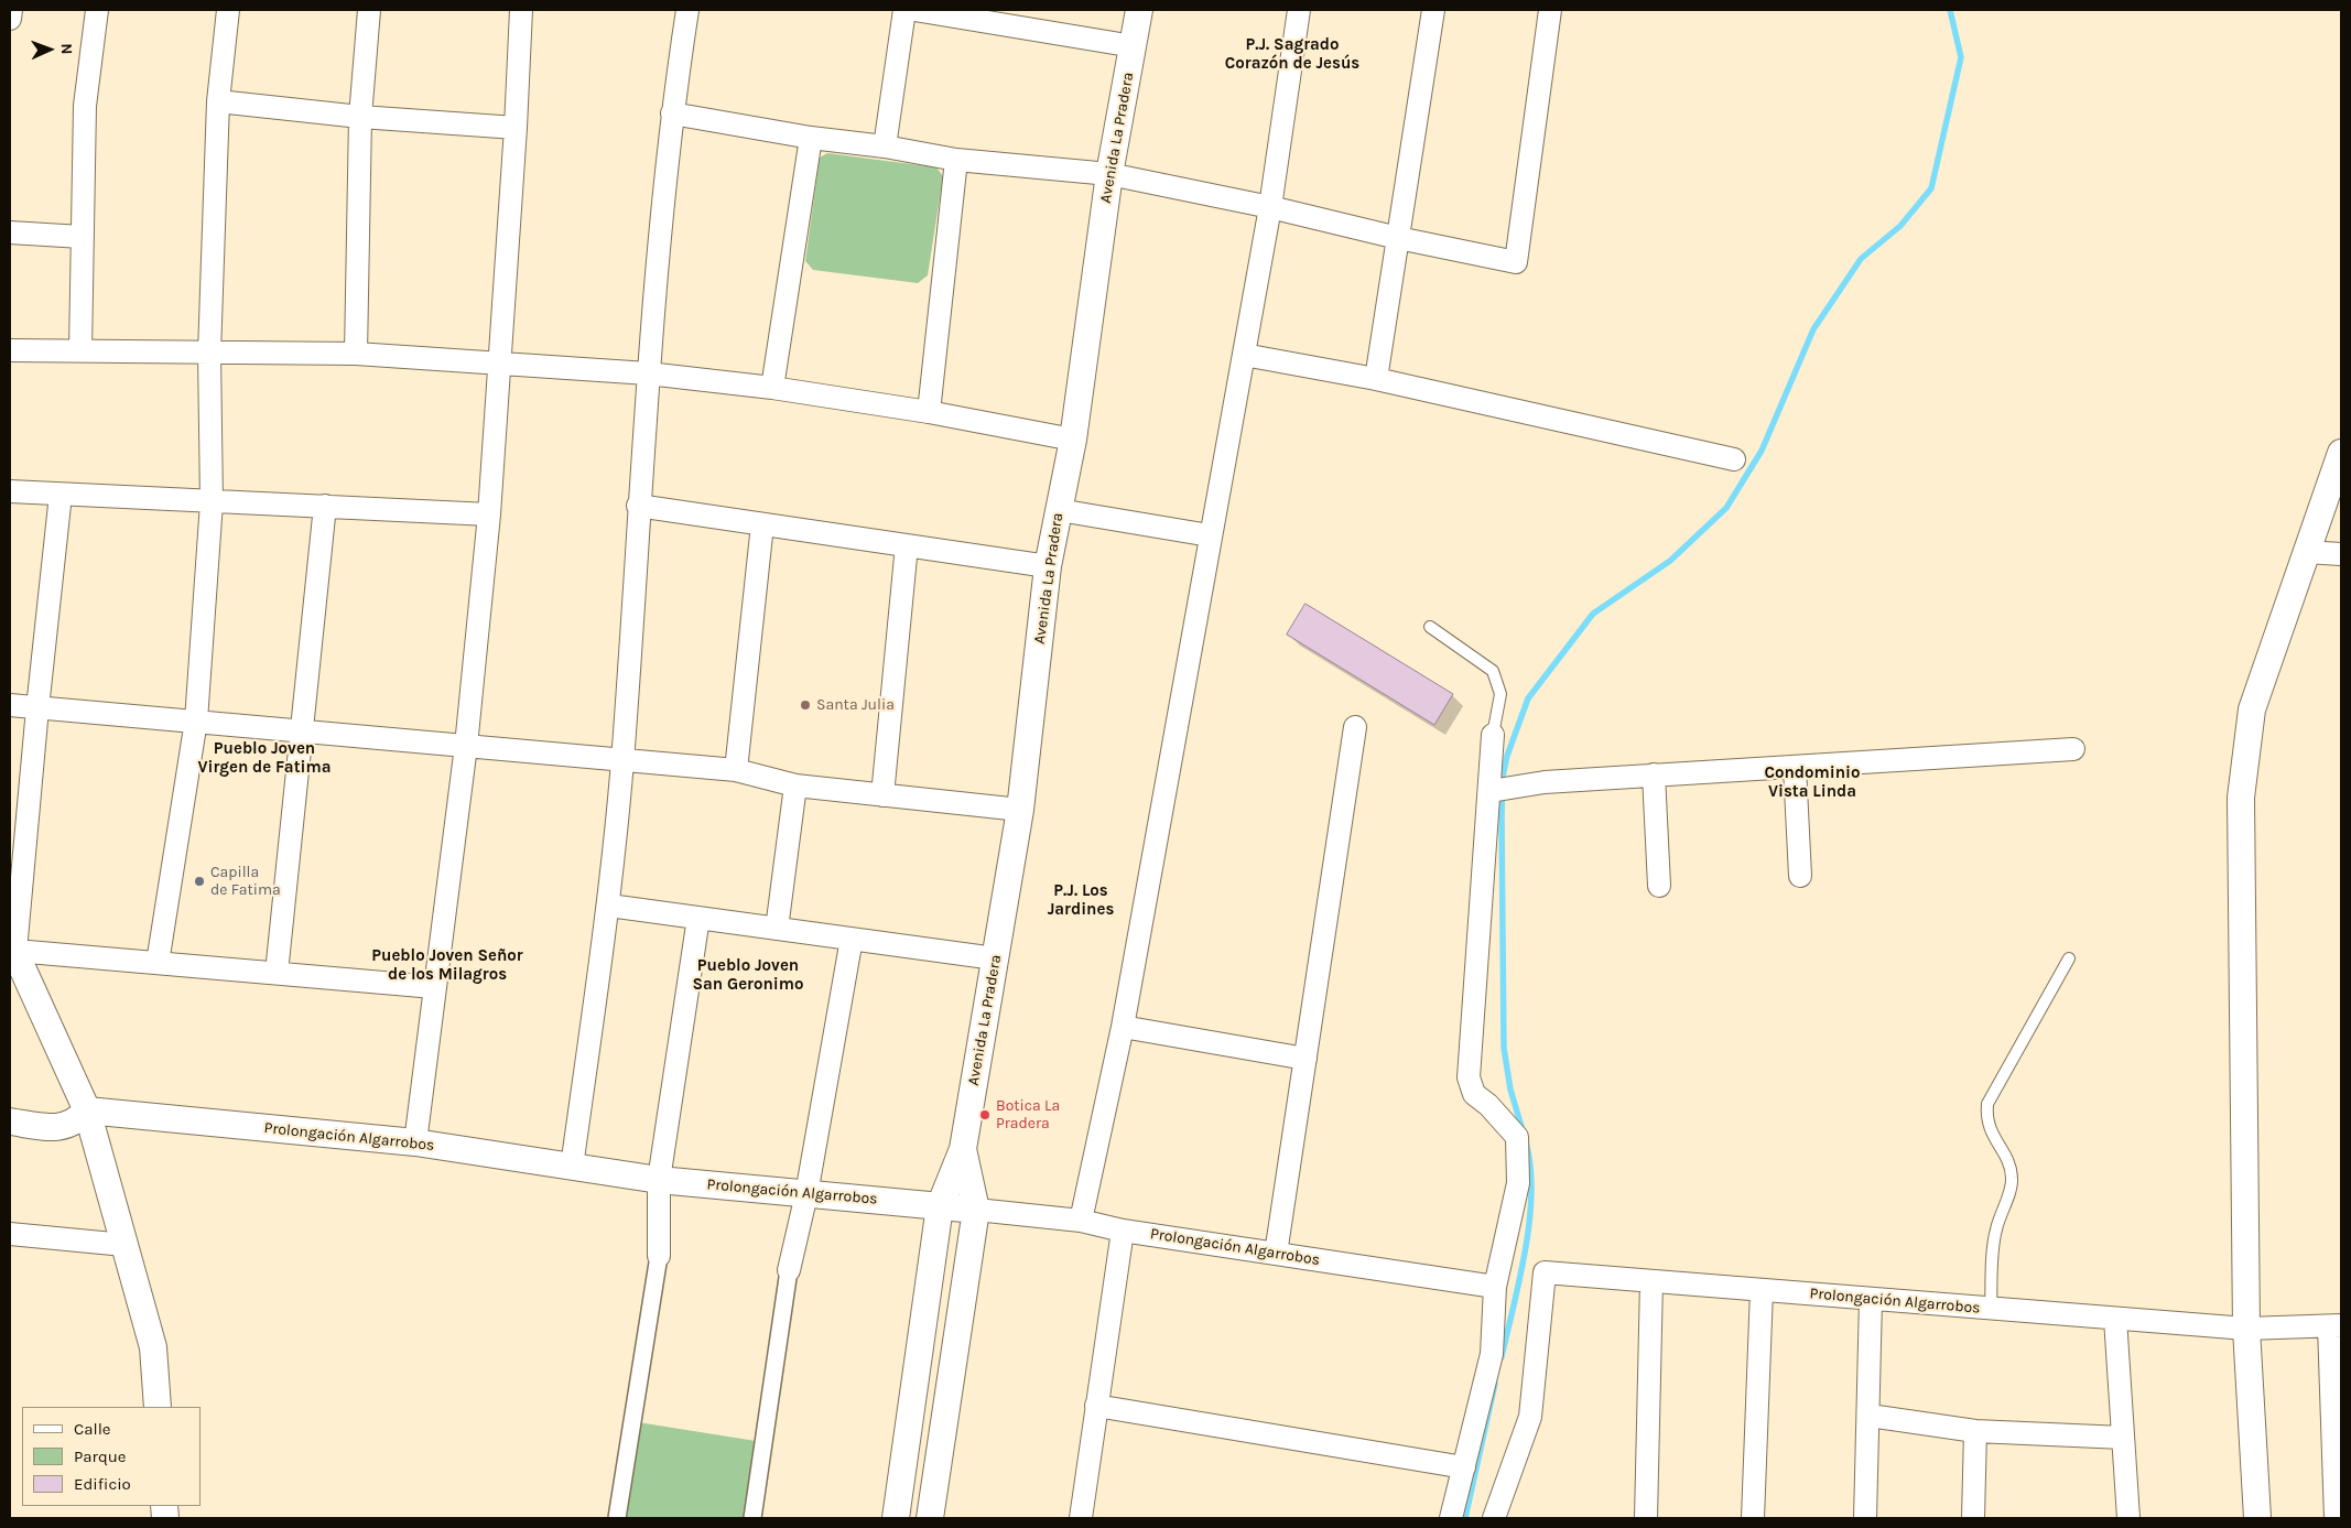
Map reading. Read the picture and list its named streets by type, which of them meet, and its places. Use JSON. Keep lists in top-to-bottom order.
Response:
{
  "streets": {
    "street": ["Avenida La Pradera", "Prolongación Algarrobos"]
  },
  "crossings": [
    ["Avenida La Pradera", "Prolongación Algarrobos"]
  ],
  "districts": [
    "P.J. Sagrado Corazón de Jesús",
    "Pueblo Joven Virgen de Fatima",
    "Condominio Vista Linda",
    "P.J. Los Jardines",
    "Pueblo Joven Señor de los Milagros",
    "Pueblo Joven San Geronimo"
  ],
  "places": ["Santa Julia", "Capilla de Fatima", "Botica La Pradera"],
  "legend": ["Calle", "Parque", "Edificio"],
  "north": "right"
}
